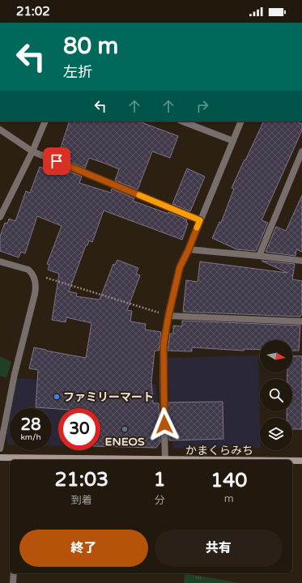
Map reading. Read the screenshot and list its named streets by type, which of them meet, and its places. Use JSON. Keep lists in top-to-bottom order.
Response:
{
  "streets": {
    "main road": ["かまくらみち"]
  },
  "places": ["ファミリーマート", "ENEOS"],
  "north": "right",
  "page": {
    "status": "21:02",
    "turn": ["80 m", "左折"],
    "speed": "28 km/h",
    "limit": "30",
    "eta": [
      "21:03",
      "到着",
      "1",
      "分",
      "140",
      "m"
    ],
    "buttons": ["終了", "共有"]
  }
}
